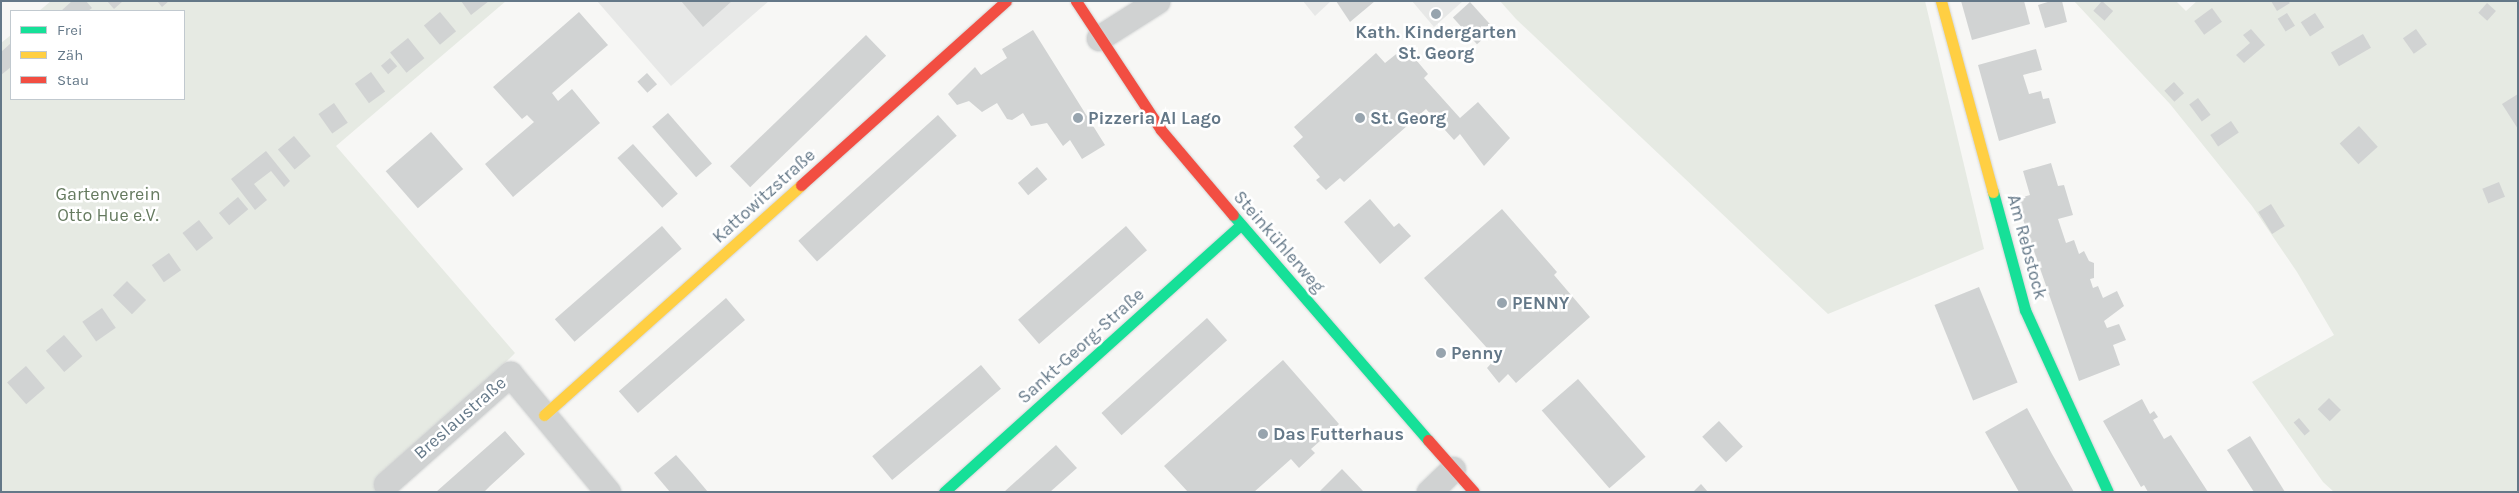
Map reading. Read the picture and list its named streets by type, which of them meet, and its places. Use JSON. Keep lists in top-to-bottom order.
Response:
{
  "streets": {
    "street": [
      "Kattowitzstraße",
      "Steinkühlerweg",
      "Am Rebstock",
      "Sankt-Georg-Straße",
      "Breslaustraße"
    ]
  },
  "crossings": [
    ["Kattowitzstraße", "Breslaustraße"],
    ["Steinkühlerweg", "Sankt-Georg-Straße"]
  ],
  "parks": ["Gartenverein Otto Hue e.V."],
  "places": [
    "Kath. Kindergarten St. Georg",
    "Pizzeria Al Lago",
    "St. Georg",
    "PENNY",
    "Penny",
    "Das Futterhaus"
  ],
  "legend": ["Frei", "Zäh", "Stau"]
}
